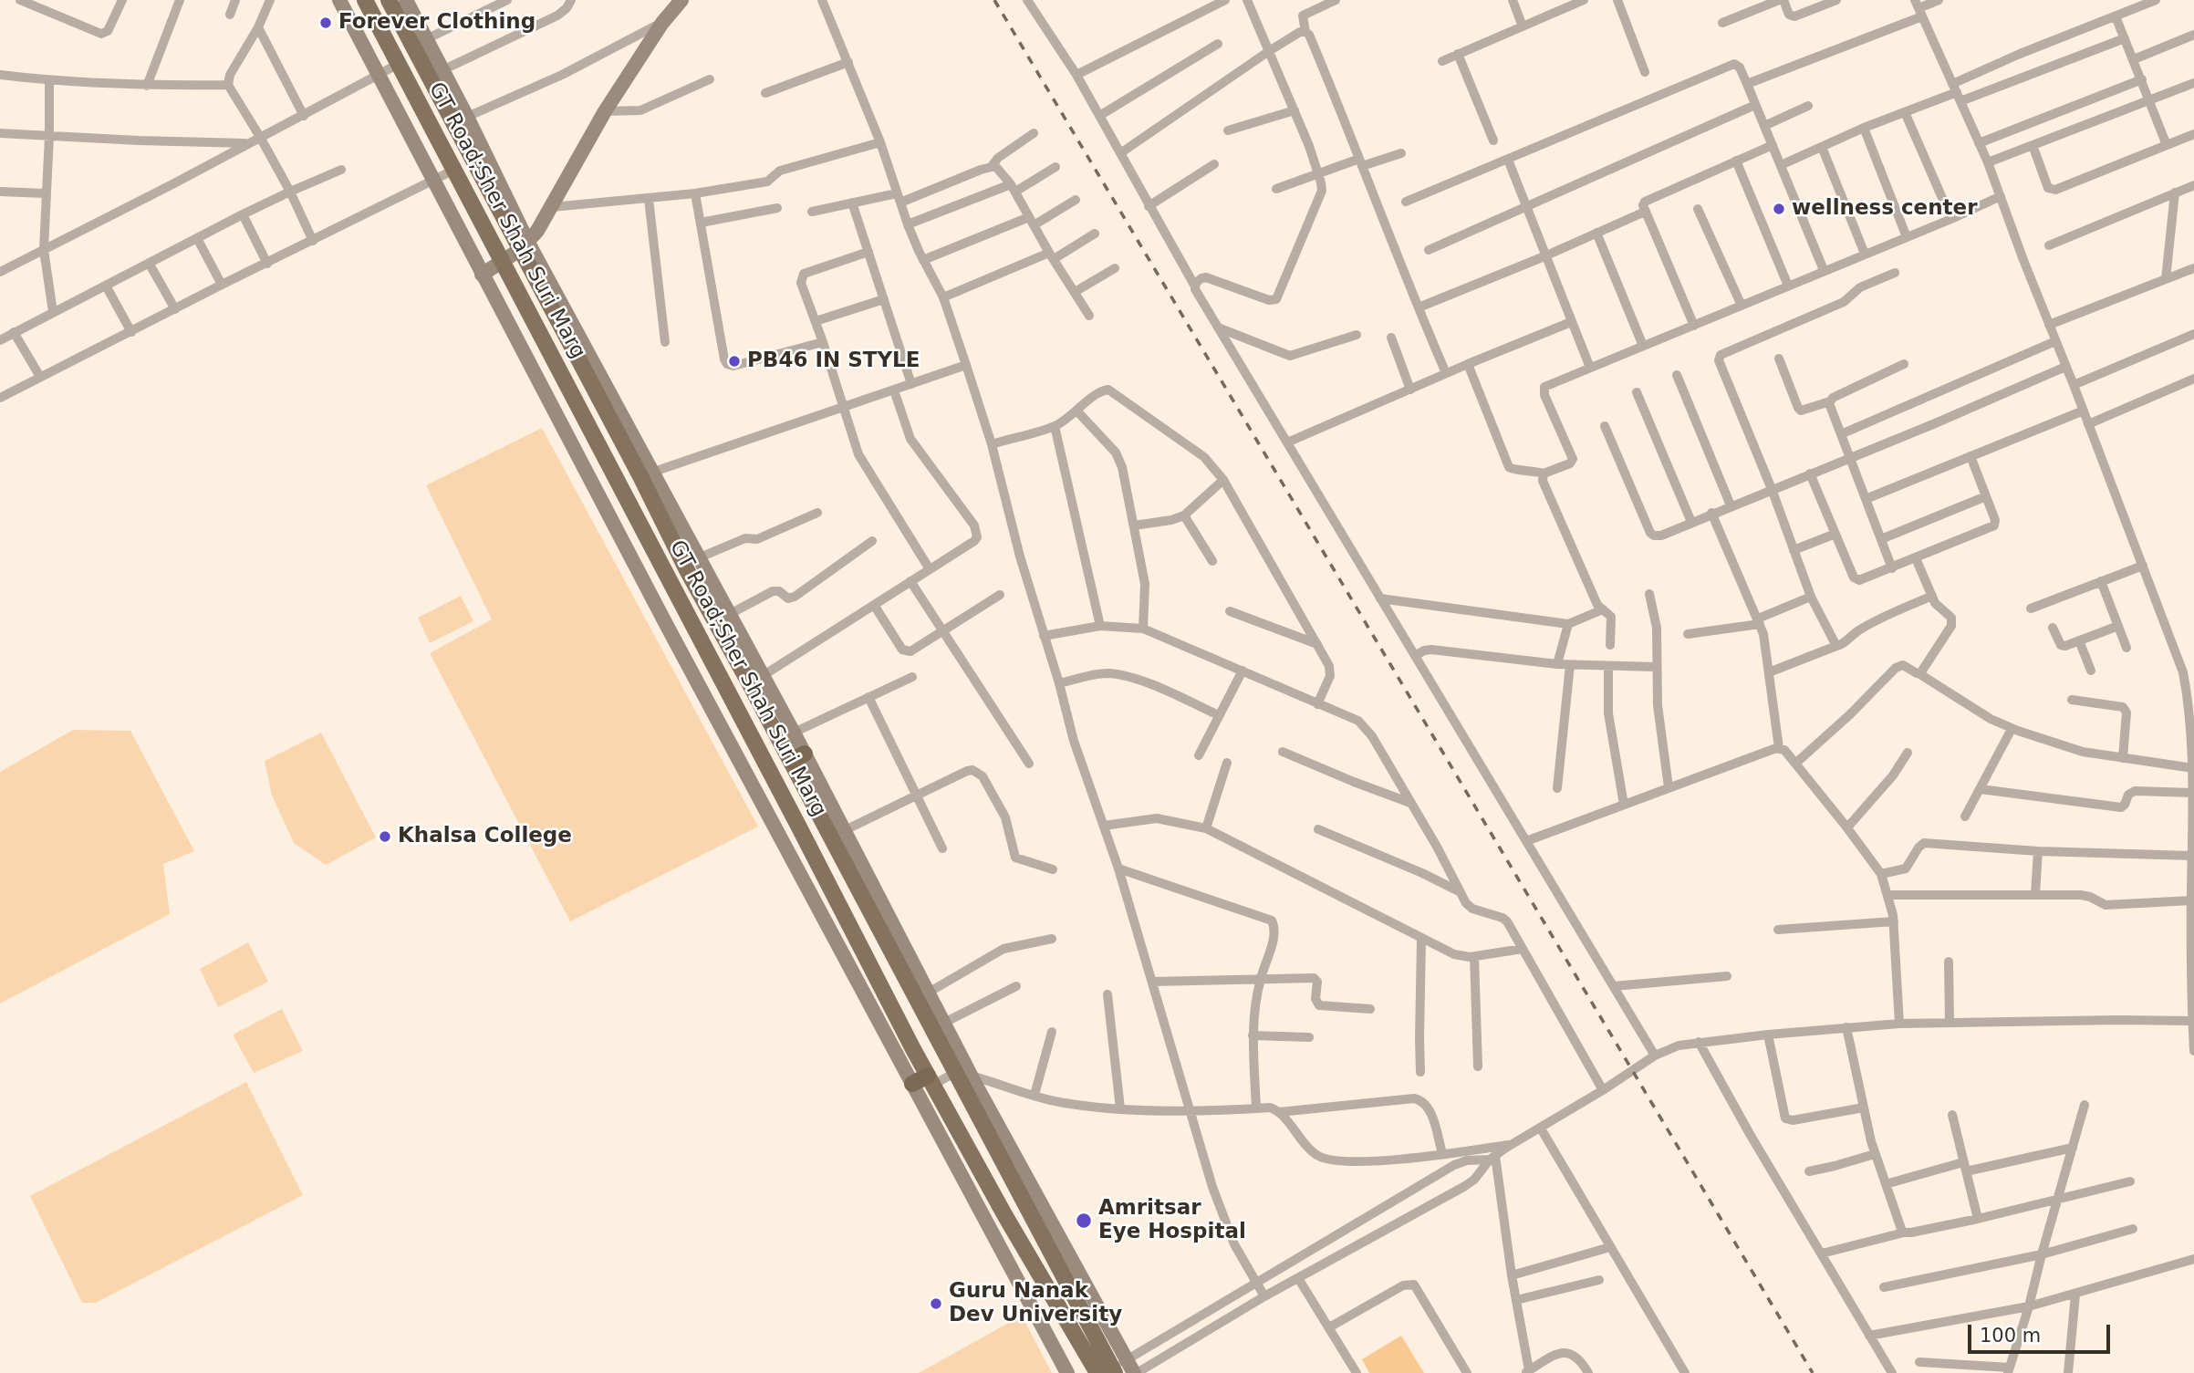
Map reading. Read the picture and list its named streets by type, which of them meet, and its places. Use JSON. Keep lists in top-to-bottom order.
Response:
{
  "streets": {
    "main road": ["GT Road;Sher Shah Suri Marg"]
  },
  "places": [
    "Forever Clothing",
    "wellness center",
    "PB46 IN STYLE",
    "Khalsa College",
    "Amritsar Eye Hospital",
    "Guru Nanak Dev University"
  ],
  "scale_bar": "100 m"
}
